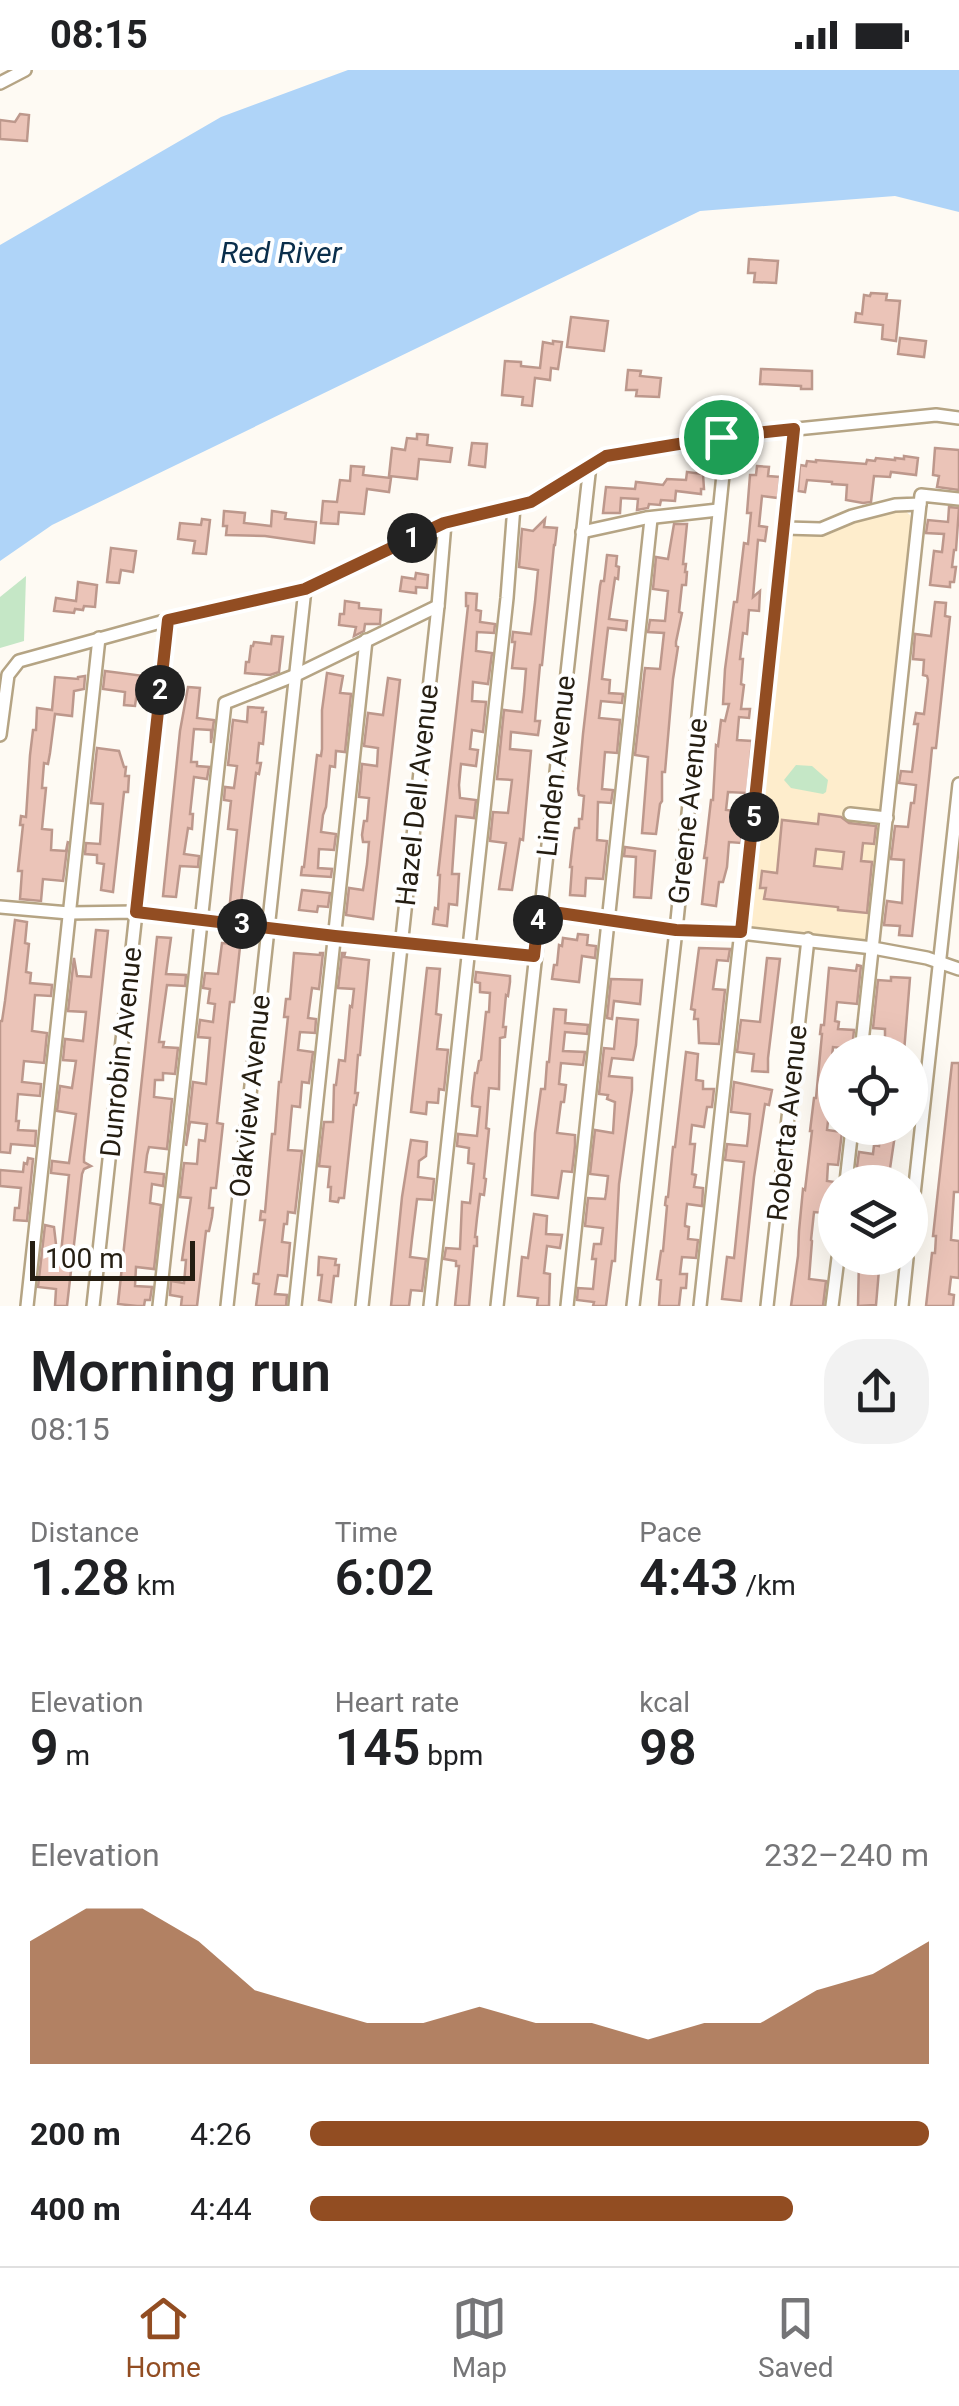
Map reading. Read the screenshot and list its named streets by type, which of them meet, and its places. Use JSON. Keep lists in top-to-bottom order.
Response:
{
  "streets": {
    "street": [
      "Linden Avenue",
      "Hazel Dell Avenue",
      "Greene Avenue",
      "Dunrobin Avenue",
      "Oakview Avenue",
      "Roberta Avenue"
    ]
  },
  "water": ["Red River"],
  "scale_bar": "100 m",
  "page": {
    "status": "08:15",
    "pins": [
      "1",
      "2",
      "5",
      "4",
      "3"
    ],
    "scale": "100 m",
    "heading": ["Morning run", "08:15"],
    "stats": [
      ["Distance", "1.28 km"],
      ["Time", "6:02"],
      ["Pace", "4:43 /km"],
      ["Elevation", "9 m"],
      ["Heart rate", "145 bpm"],
      ["kcal", "98"]
    ],
    "chart": ["Elevation", "232–240 m"],
    "list": [
      {
        "name": "200 m",
        "note": "4:26"
      },
      {
        "name": "400 m",
        "note": "4:44"
      }
    ],
    "tabs": ["Home", "Map", "Saved"]
  }
}
